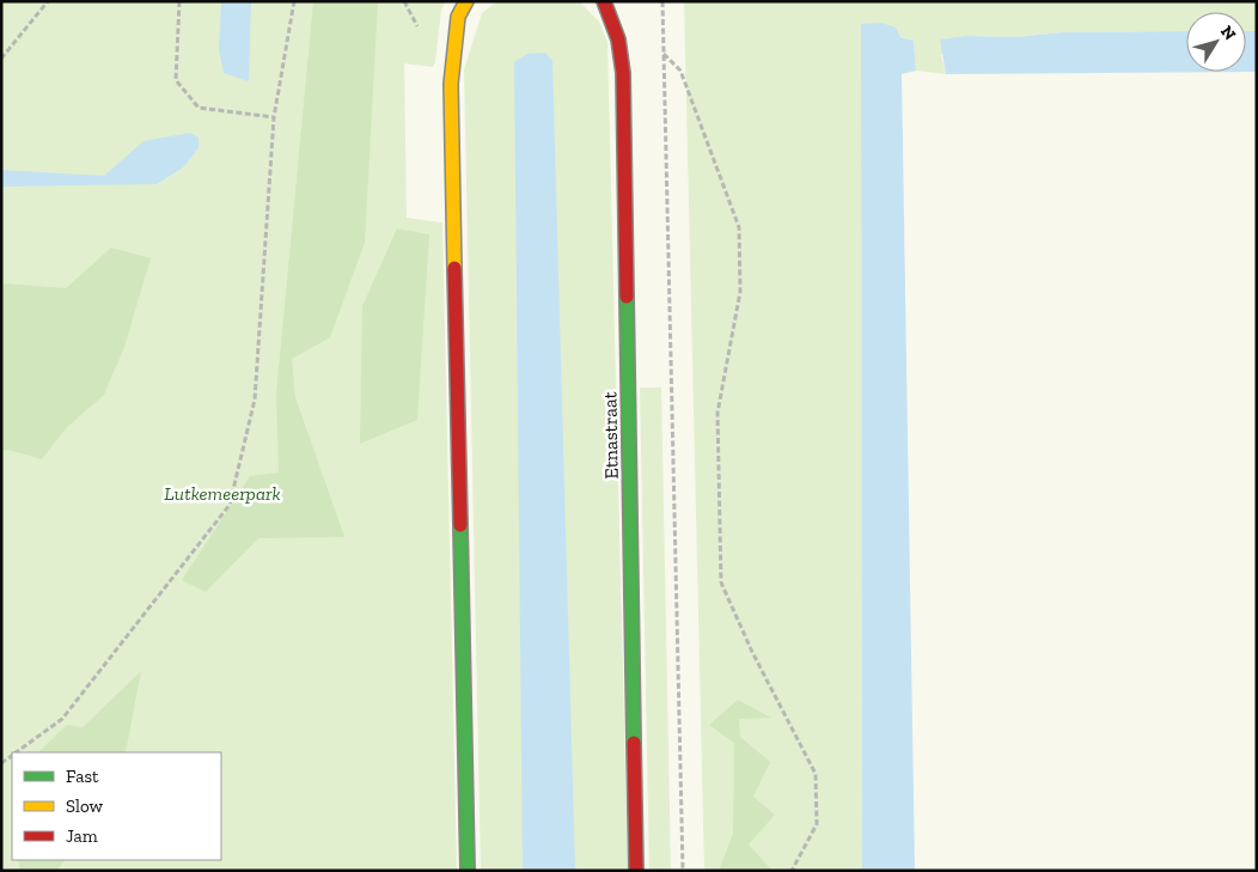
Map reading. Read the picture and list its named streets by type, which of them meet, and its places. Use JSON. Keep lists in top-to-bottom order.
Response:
{
  "streets": {
    "street": ["Etnastraat"]
  },
  "parks": ["Lutkemeerpark"],
  "legend": ["Fast", "Slow", "Jam"],
  "north": "top right"
}
